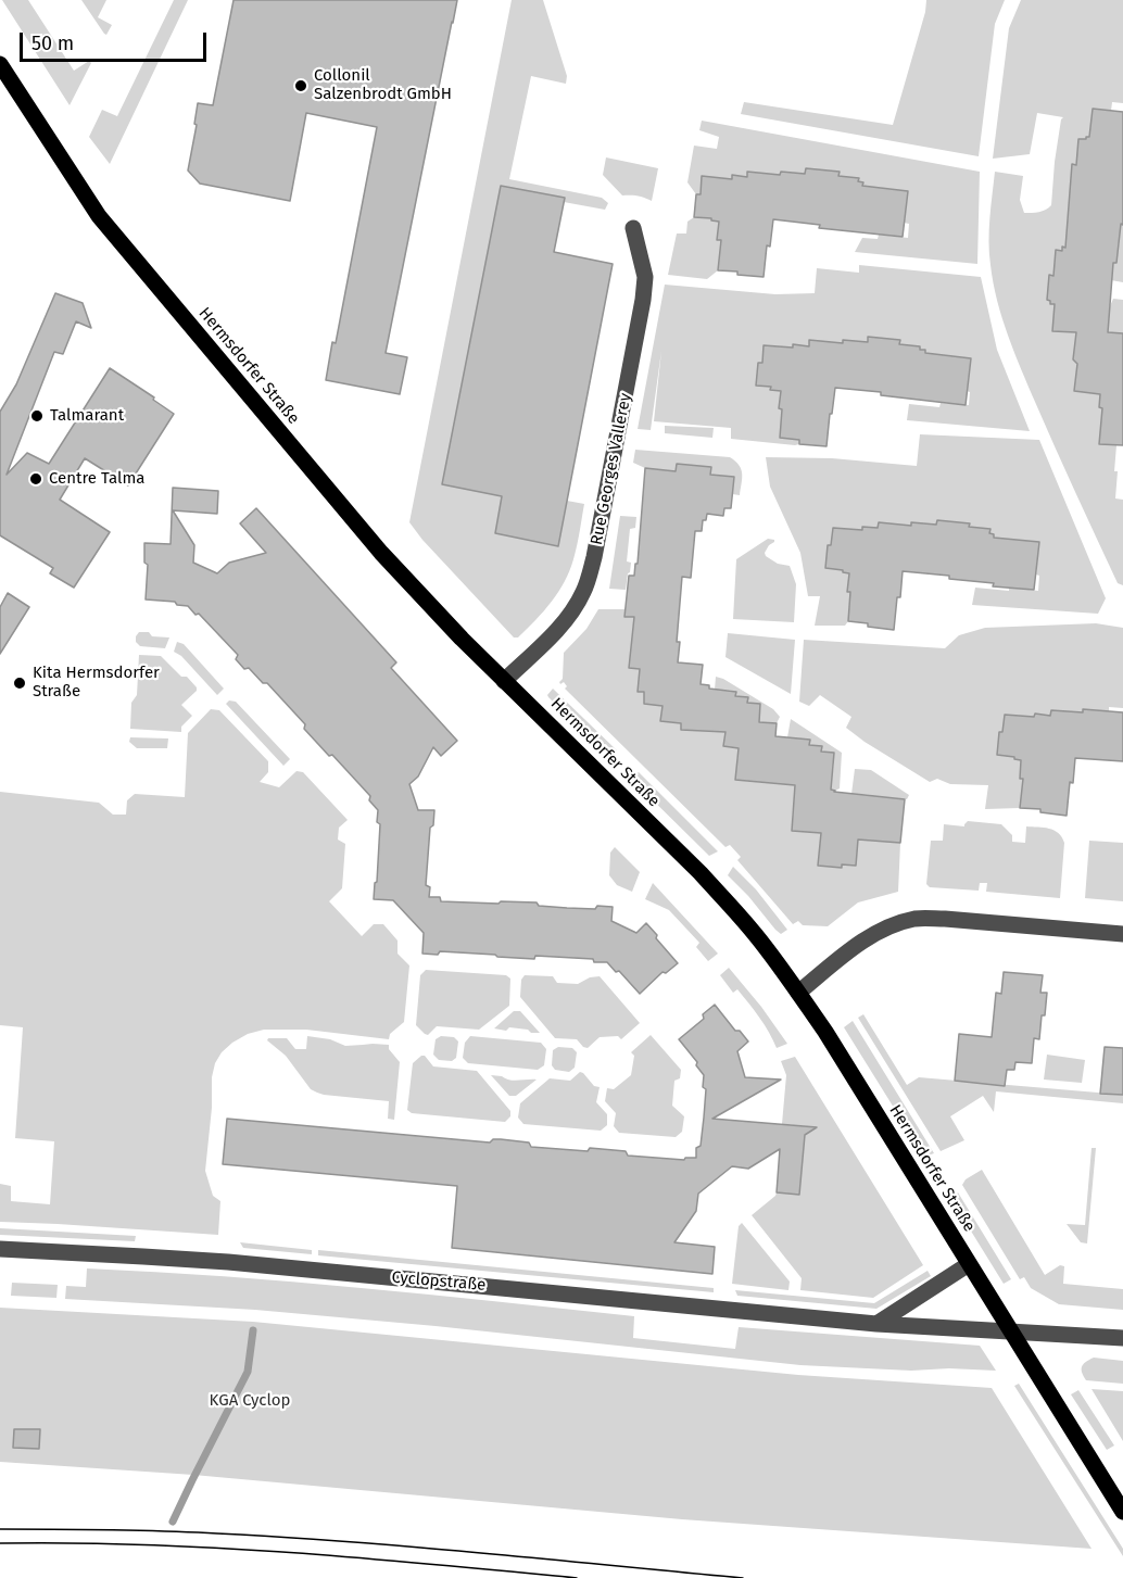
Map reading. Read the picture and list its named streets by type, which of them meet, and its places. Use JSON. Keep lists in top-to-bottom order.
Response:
{
  "streets": {
    "main road": ["Hermsdorfer Straße"],
    "street": ["Rue Georges Vallerey", "Cyclopstraße"]
  },
  "crossings": [
    ["Hermsdorfer Straße", "Rue Georges Vallerey"],
    ["Hermsdorfer Straße", "Cyclopstraße"]
  ],
  "parks": ["KGA Cyclop"],
  "places": [
    "Collonil Salzenbrodt GmbH",
    "Talmarant",
    "Centre Talma",
    "Kita Hermsdorfer Straße"
  ],
  "scale_bar": "50 m"
}
